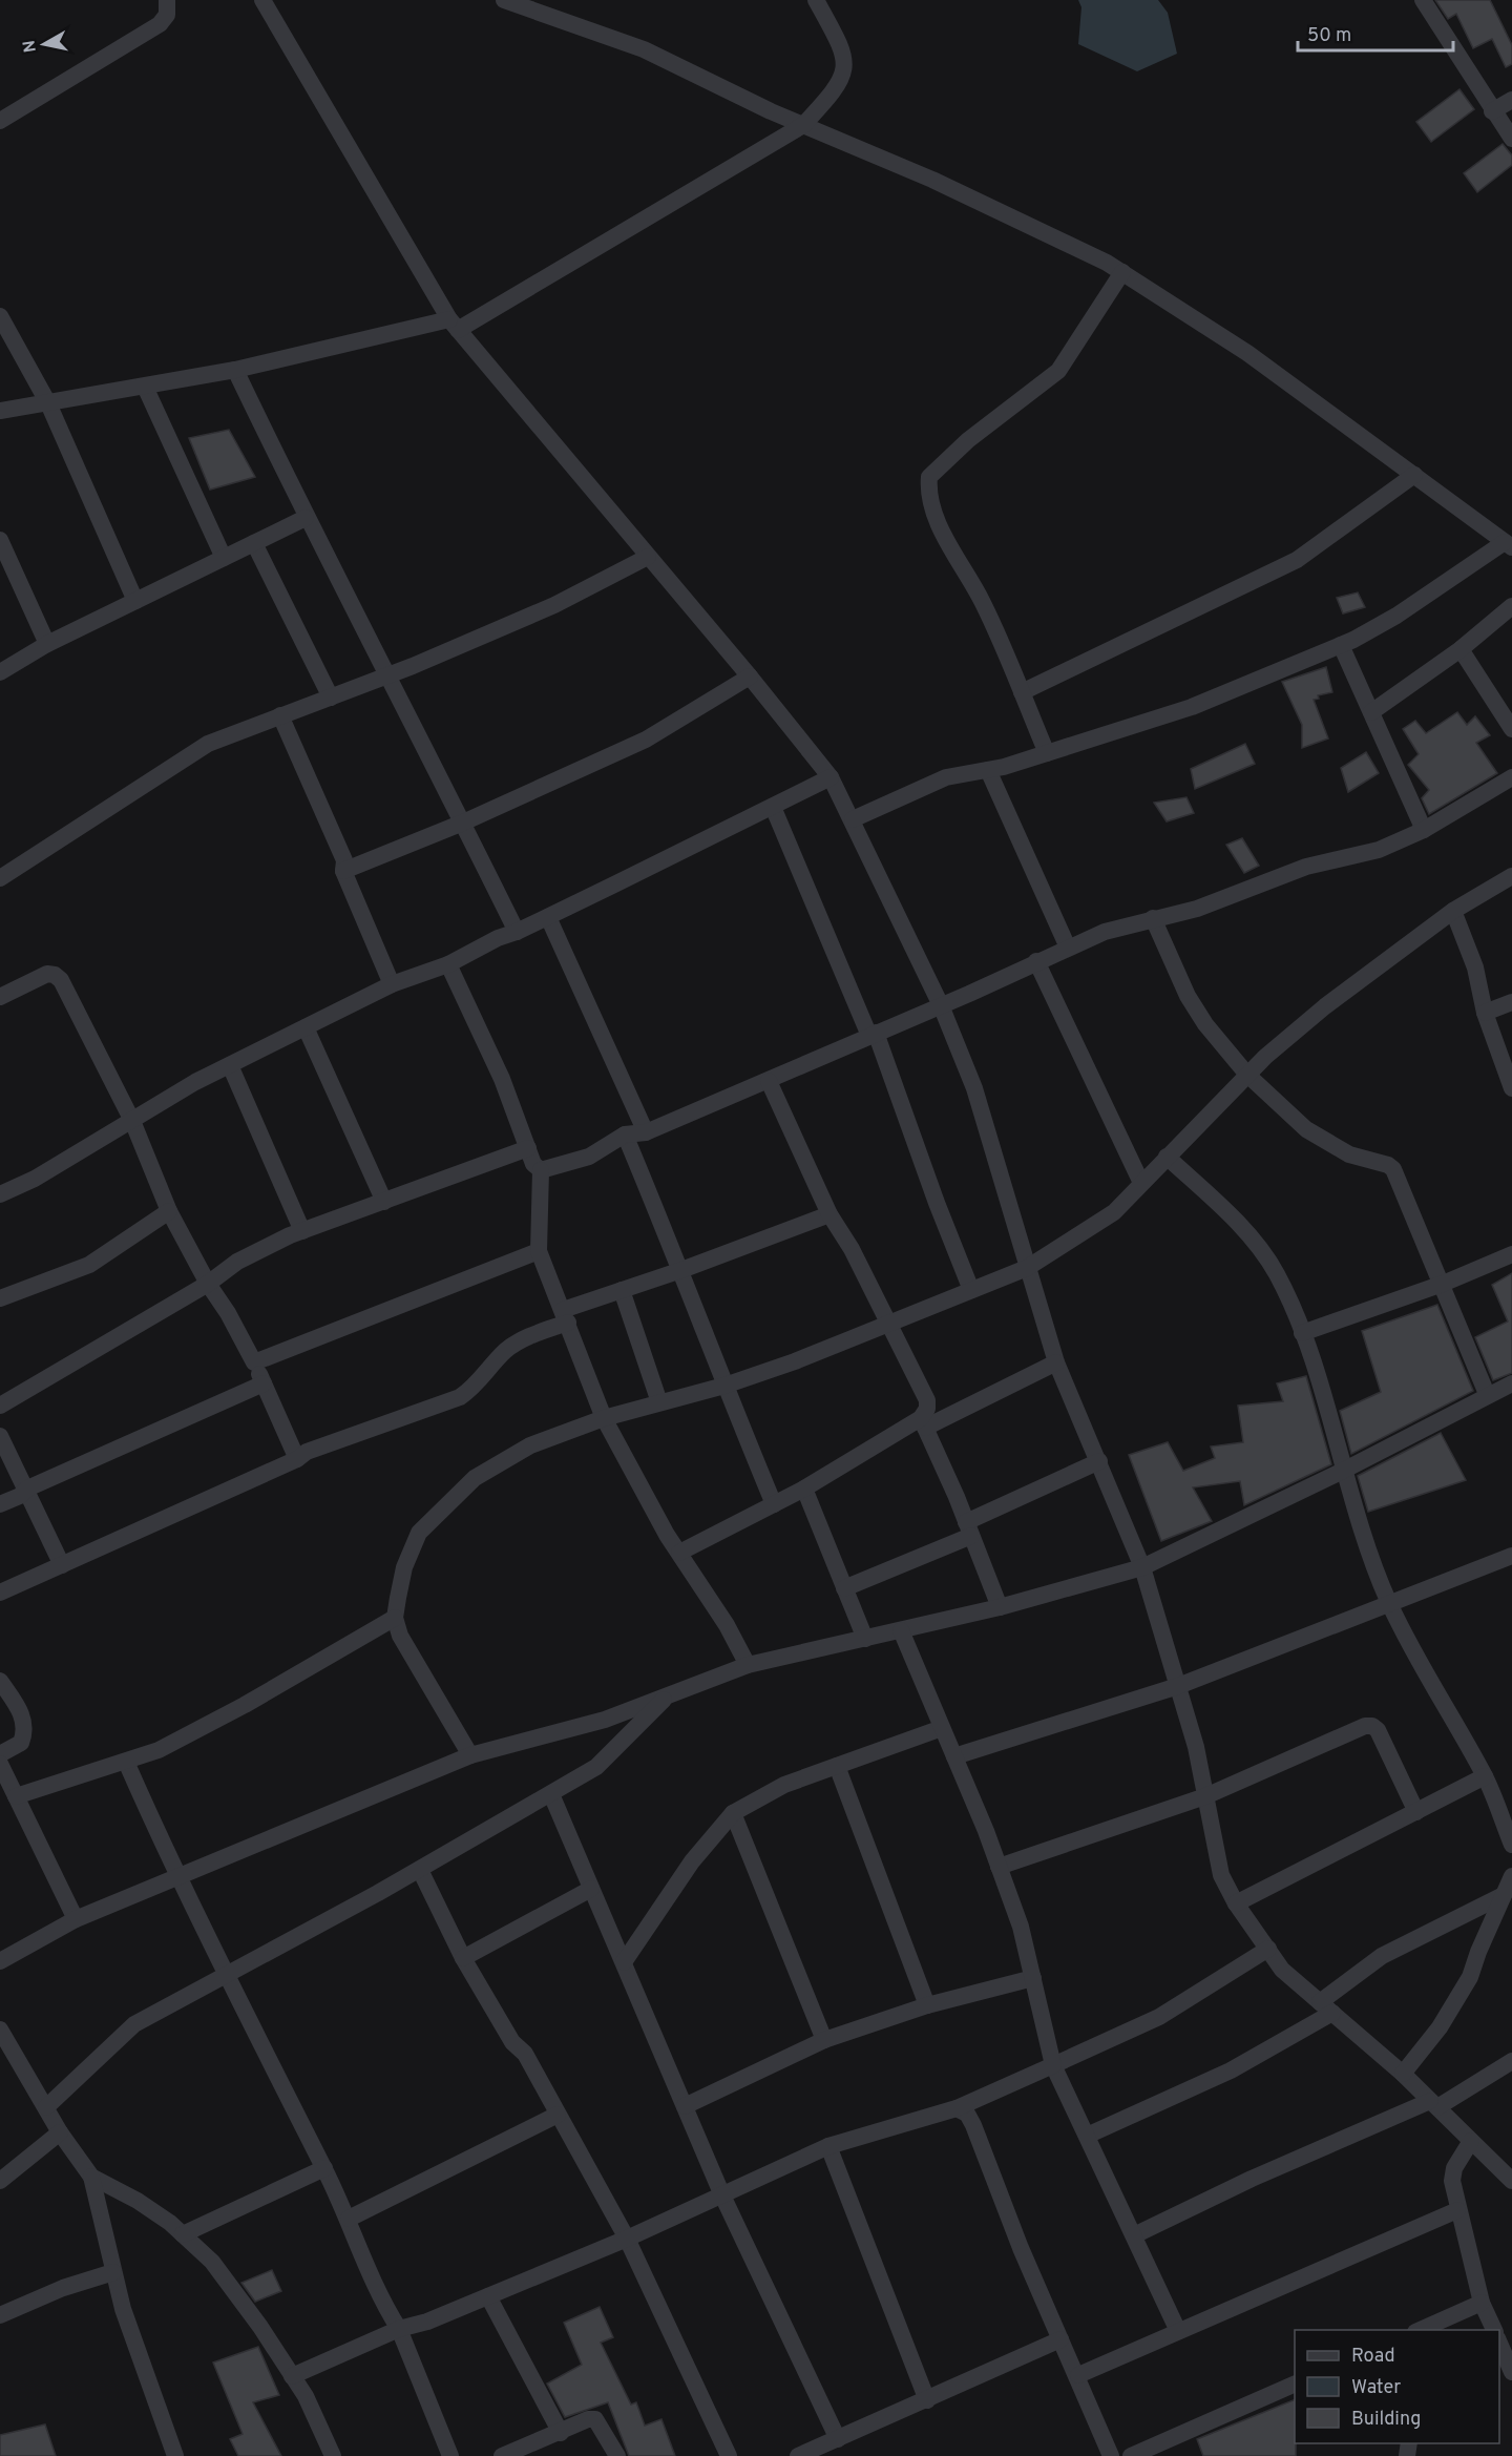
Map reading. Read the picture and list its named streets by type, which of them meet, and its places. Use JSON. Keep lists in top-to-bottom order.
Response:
{
  "legend": ["Road", "Water", "Building"],
  "scale_bar": "50 m",
  "north": "left"
}
